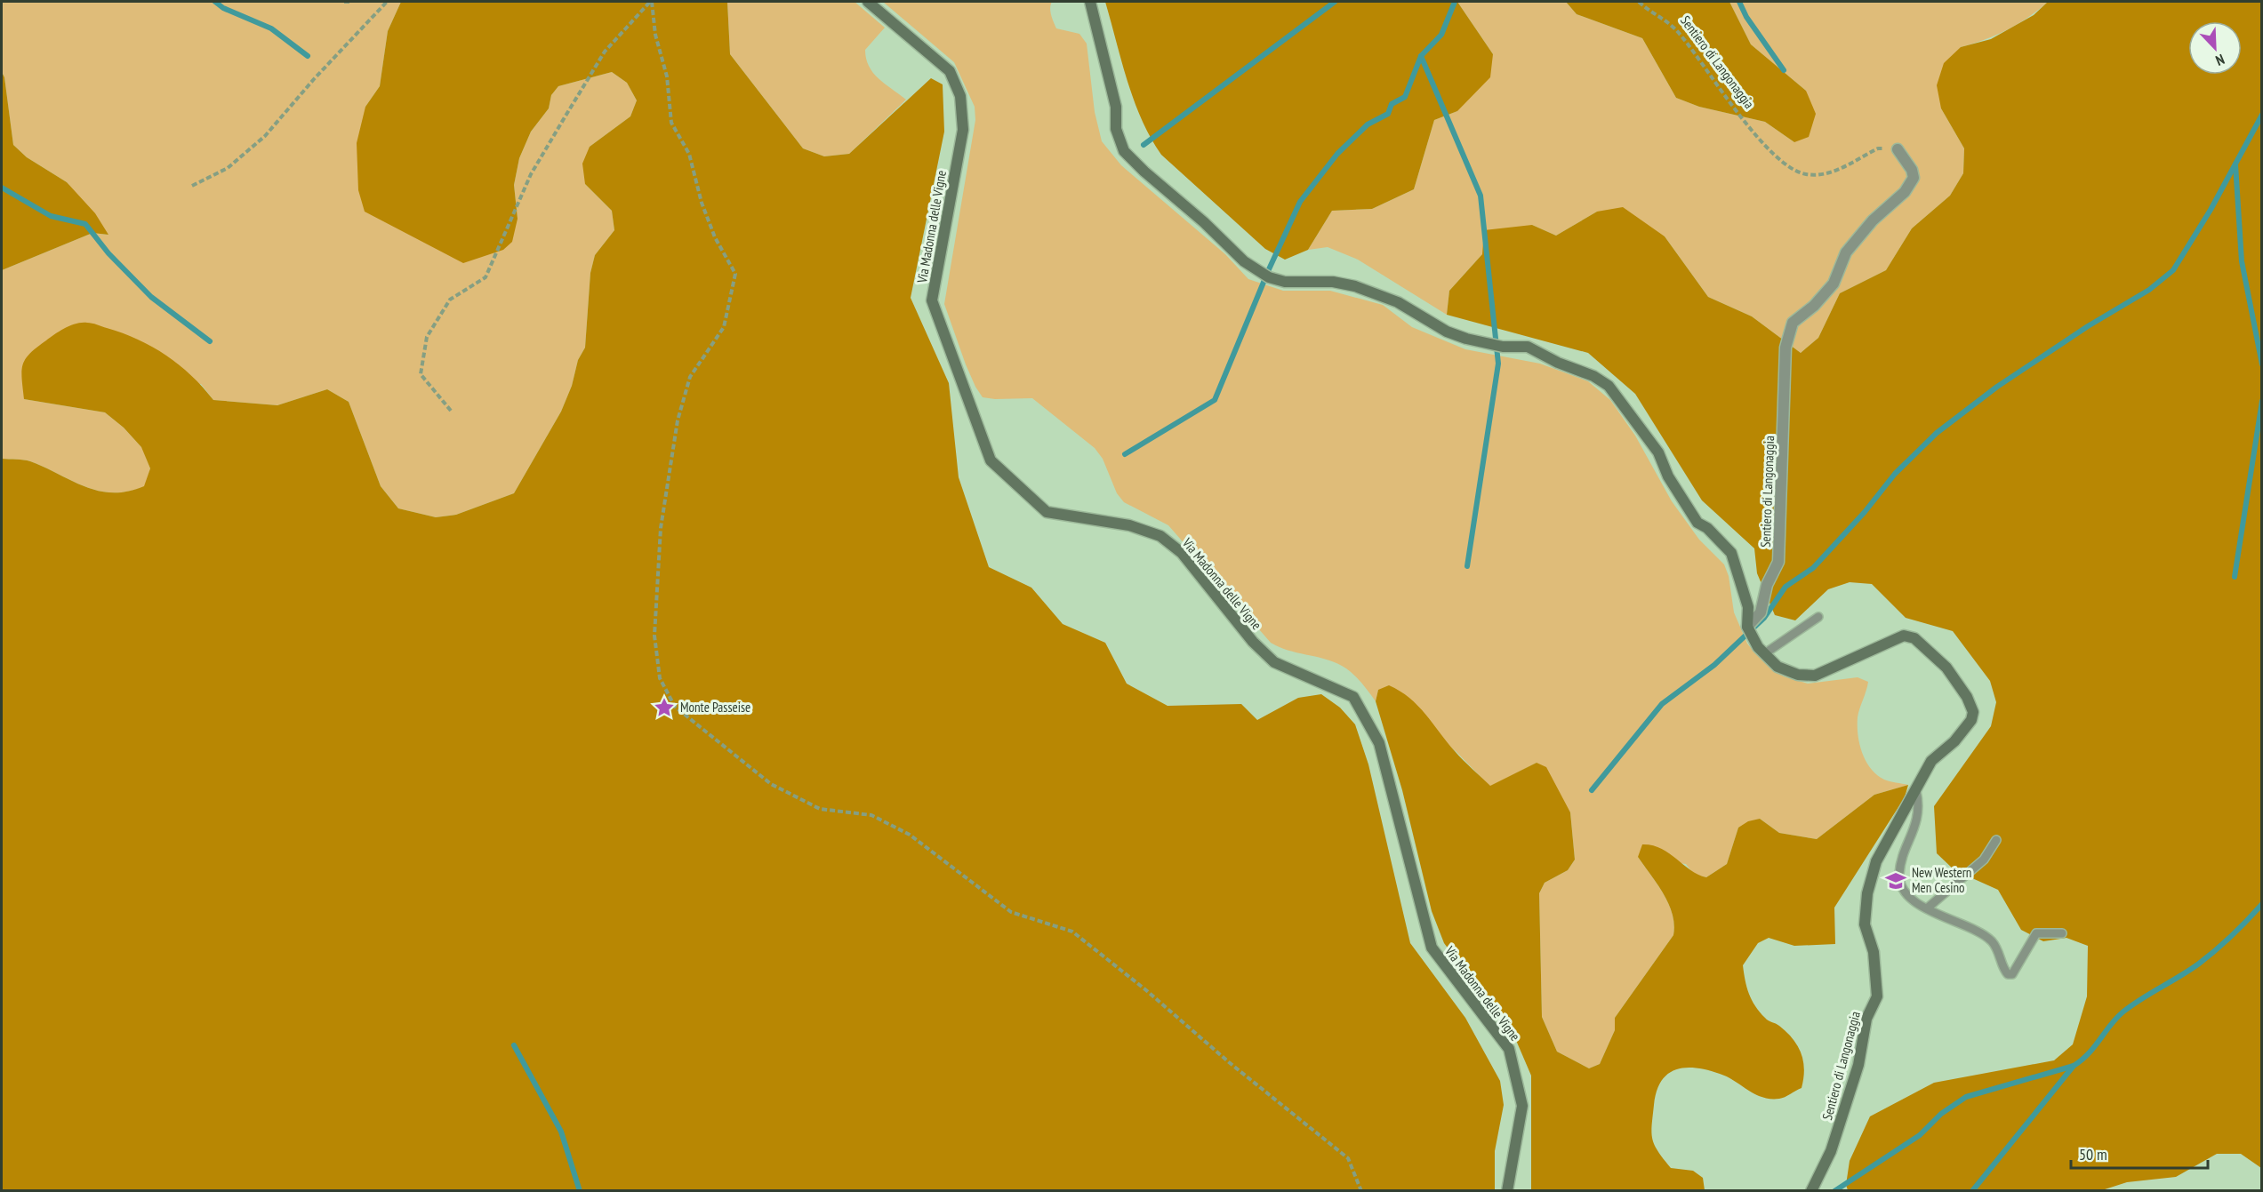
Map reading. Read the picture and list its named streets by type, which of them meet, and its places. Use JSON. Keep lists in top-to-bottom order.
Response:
{
  "streets": {
    "street": ["Sentiero di Langonaggia", "Via Madonna delle Vigne"]
  },
  "places": {
    "place": ["Monte Passeise"],
    "school or university": ["New Western Men Cesino"]
  },
  "scale_bar": "50 m",
  "north": "bottom right"
}
